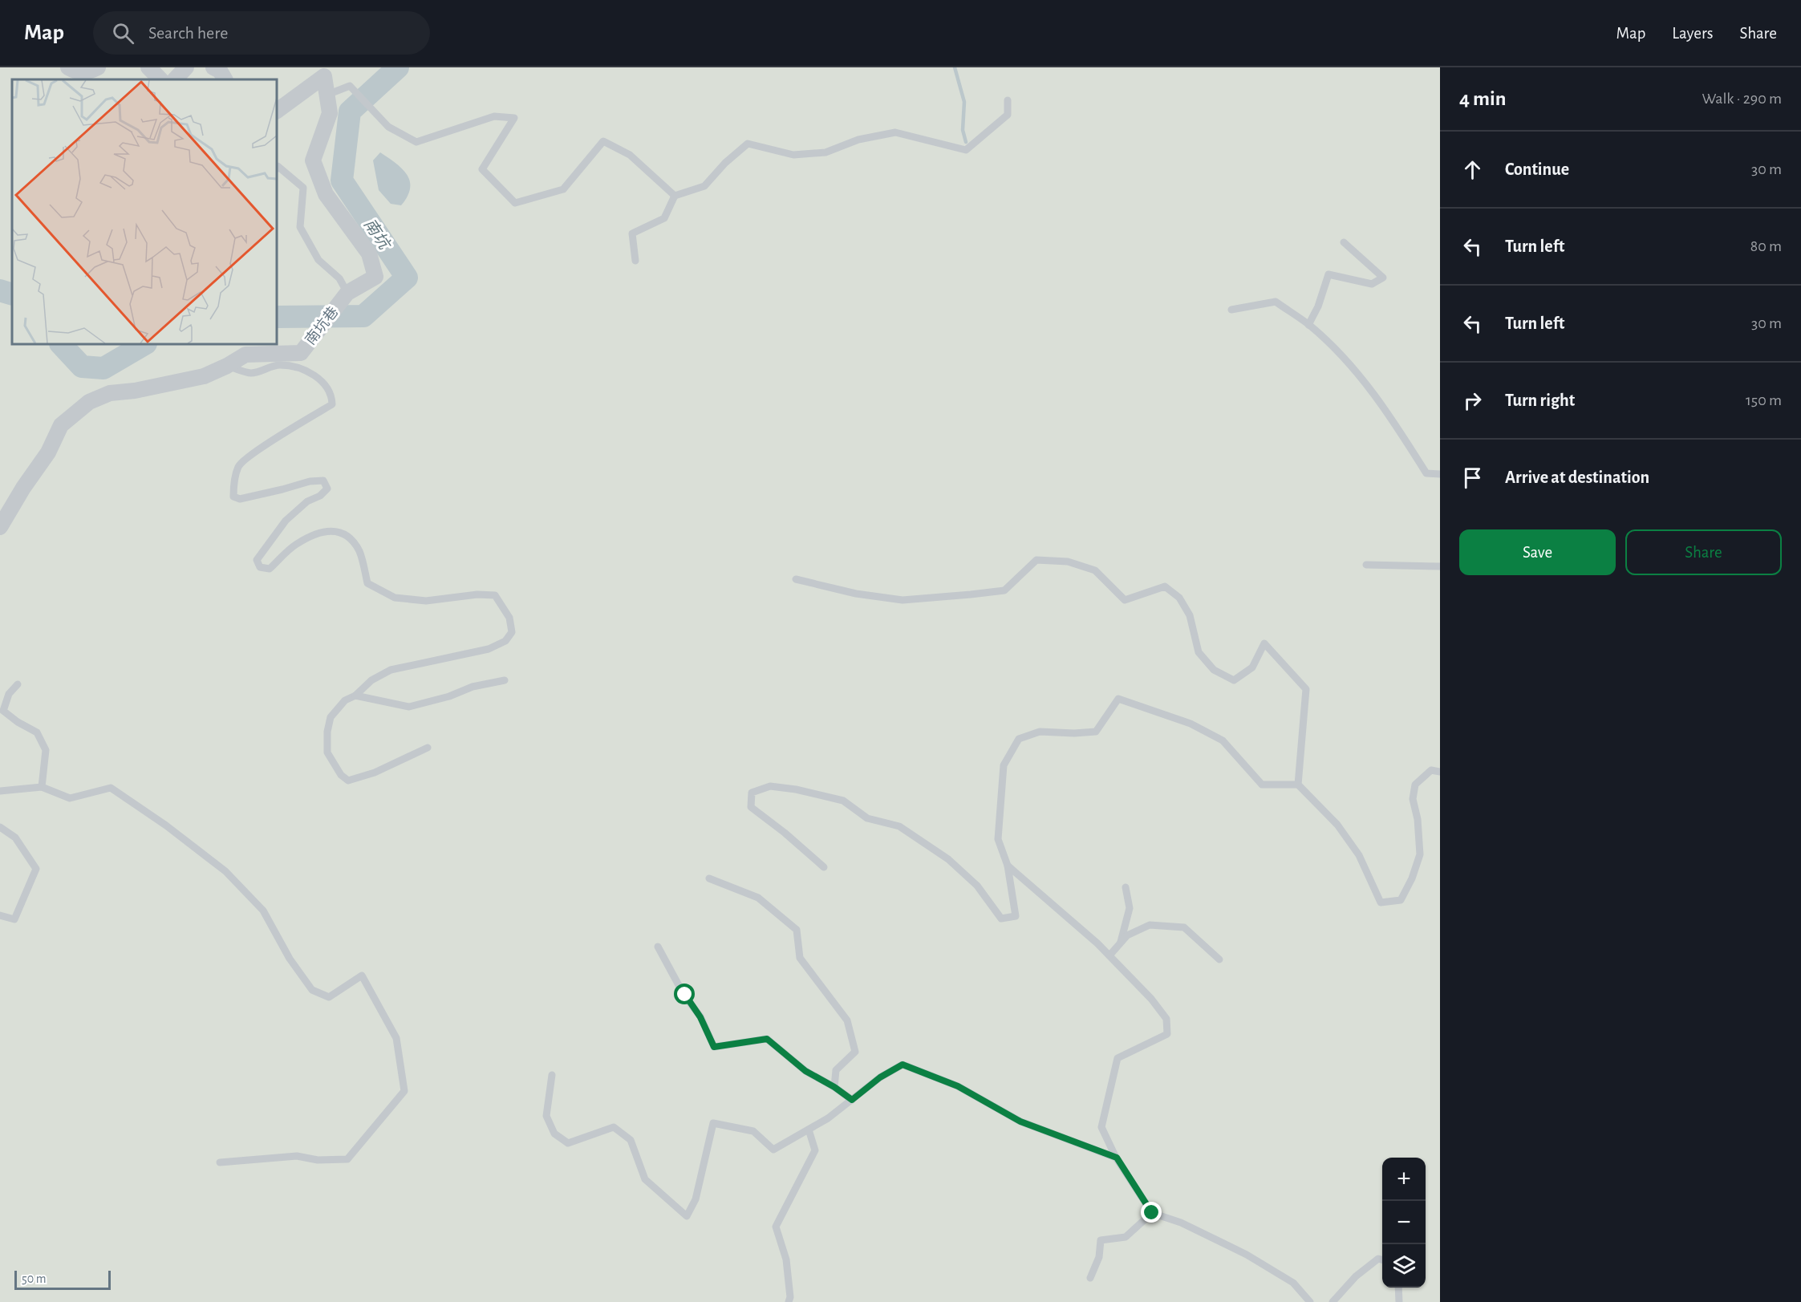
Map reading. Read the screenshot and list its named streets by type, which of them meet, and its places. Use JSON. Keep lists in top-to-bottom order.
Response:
{
  "streets": {
    "street": ["南坑巷"]
  },
  "water": ["南坑"],
  "scale_bar": "50 m",
  "page": {
    "header": "Map",
    "search": "Search here",
    "nav": ["Map", "Layers", "Share"],
    "heading": ["4 min", "Walk · 290 m"],
    "list": [
      ["Continue", "30 m"],
      ["Turn left", "80 m"],
      ["Turn left", "30 m"],
      ["Turn right", "150 m"],
      "Arrive at destination"
    ],
    "buttons": ["Save", "Share"],
    "map_buttons": ["+", "−"],
    "scale": "50 m"
  }
}
